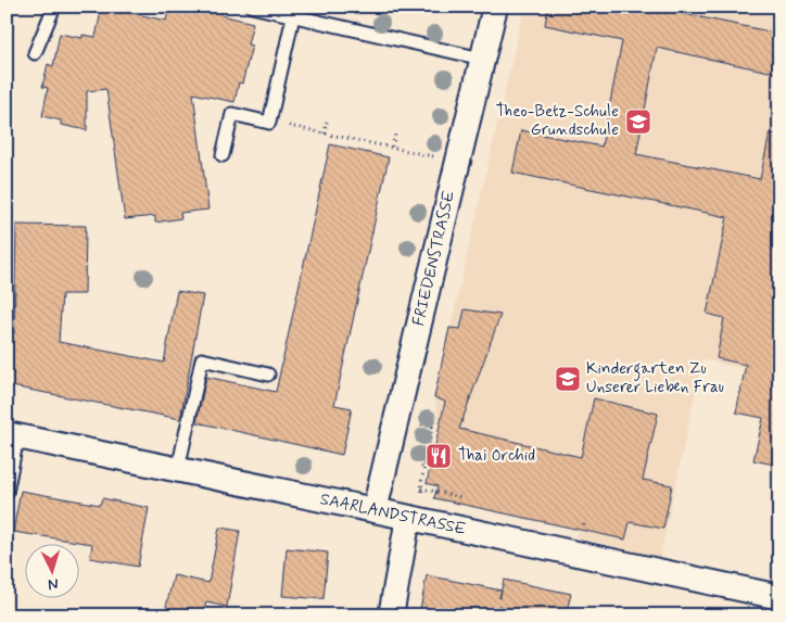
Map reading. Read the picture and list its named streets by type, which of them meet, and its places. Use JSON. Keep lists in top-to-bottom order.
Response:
{
  "streets": {
    "street": ["FRIEDENSTRASSE", "SAARLANDSTRASSE"]
  },
  "crossings": [
    ["FRIEDENSTRASSE", "SAARLANDSTRASSE"]
  ],
  "places": {
    "school or university": ["Theo-Betz-Schule Grundschule", "Kindergarten Zu Unserer Lieben Frau"],
    "restaurant": ["Thai Orchid"]
  },
  "north": "bottom"
}
